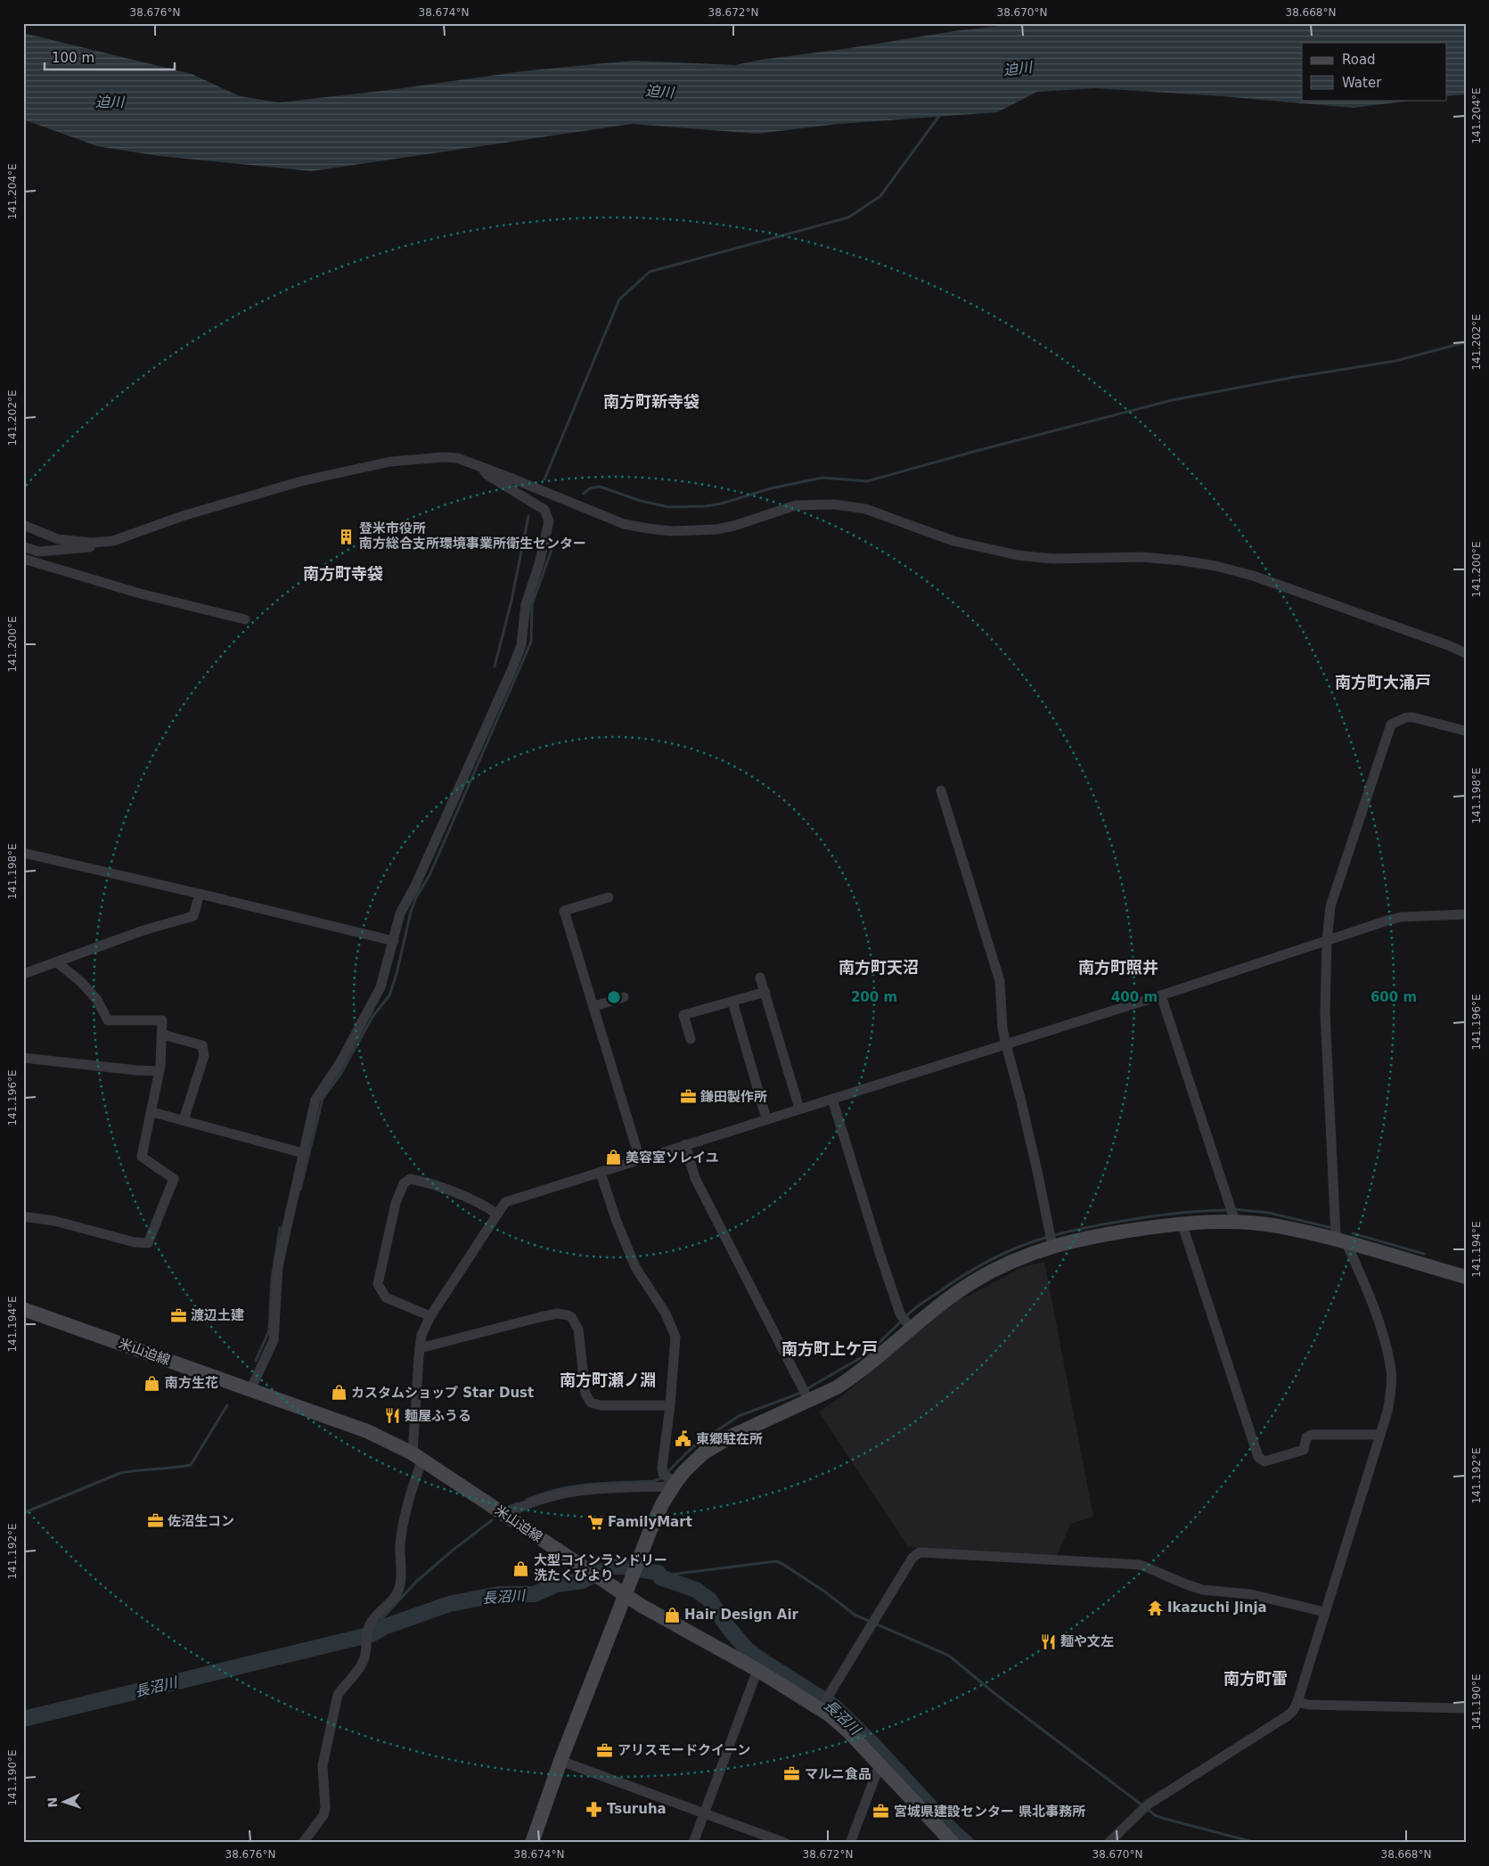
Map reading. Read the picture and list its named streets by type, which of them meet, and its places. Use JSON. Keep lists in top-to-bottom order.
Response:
{
  "streets": {
    "street": ["米山迫線"]
  },
  "districts": [
    "南方町新寺袋",
    "南方町寺袋",
    "南方町大涌戸",
    "南方町天沼",
    "南方町照井",
    "南方町上ケ戸",
    "南方町瀬ノ淵",
    "南方町雷"
  ],
  "water": ["迫川", "長沼川"],
  "places": {
    "building": ["登米市役所 南方総合支所環境事業所衛生センター"],
    "office": [
      "鎌田製作所",
      "渡辺土建",
      "佐沼生コン",
      "アリスモードクイーン",
      "マルニ食品",
      "宮城県建設センター 県北事務所"
    ],
    "shop": [
      "美容室ソレイユ",
      "南方生花",
      "カスタムショップ Star Dust",
      "大型コインランドリー 洗たくびより",
      "Hair Design Air"
    ],
    "restaurant": ["麺屋ふうる", "麺や文左"],
    "public building": ["東郷駐在所"],
    "supermarket": ["FamilyMart"],
    "temple": ["Ikazuchi Jinja"],
    "pharmacy": ["Tsuruha"]
  },
  "legend": ["Road", "Water"],
  "scale_bar": "100 m",
  "north": "left",
  "coordinates": [
    "38.676°N",
    "38.674°N",
    "38.672°N",
    "38.670°N",
    "38.668°N",
    "141.204°E",
    "141.202°E",
    "141.200°E",
    "141.198°E",
    "141.196°E",
    "141.194°E",
    "141.192°E",
    "141.190°E"
  ],
  "rings": ["200 m", "400 m", "600 m"]
}
